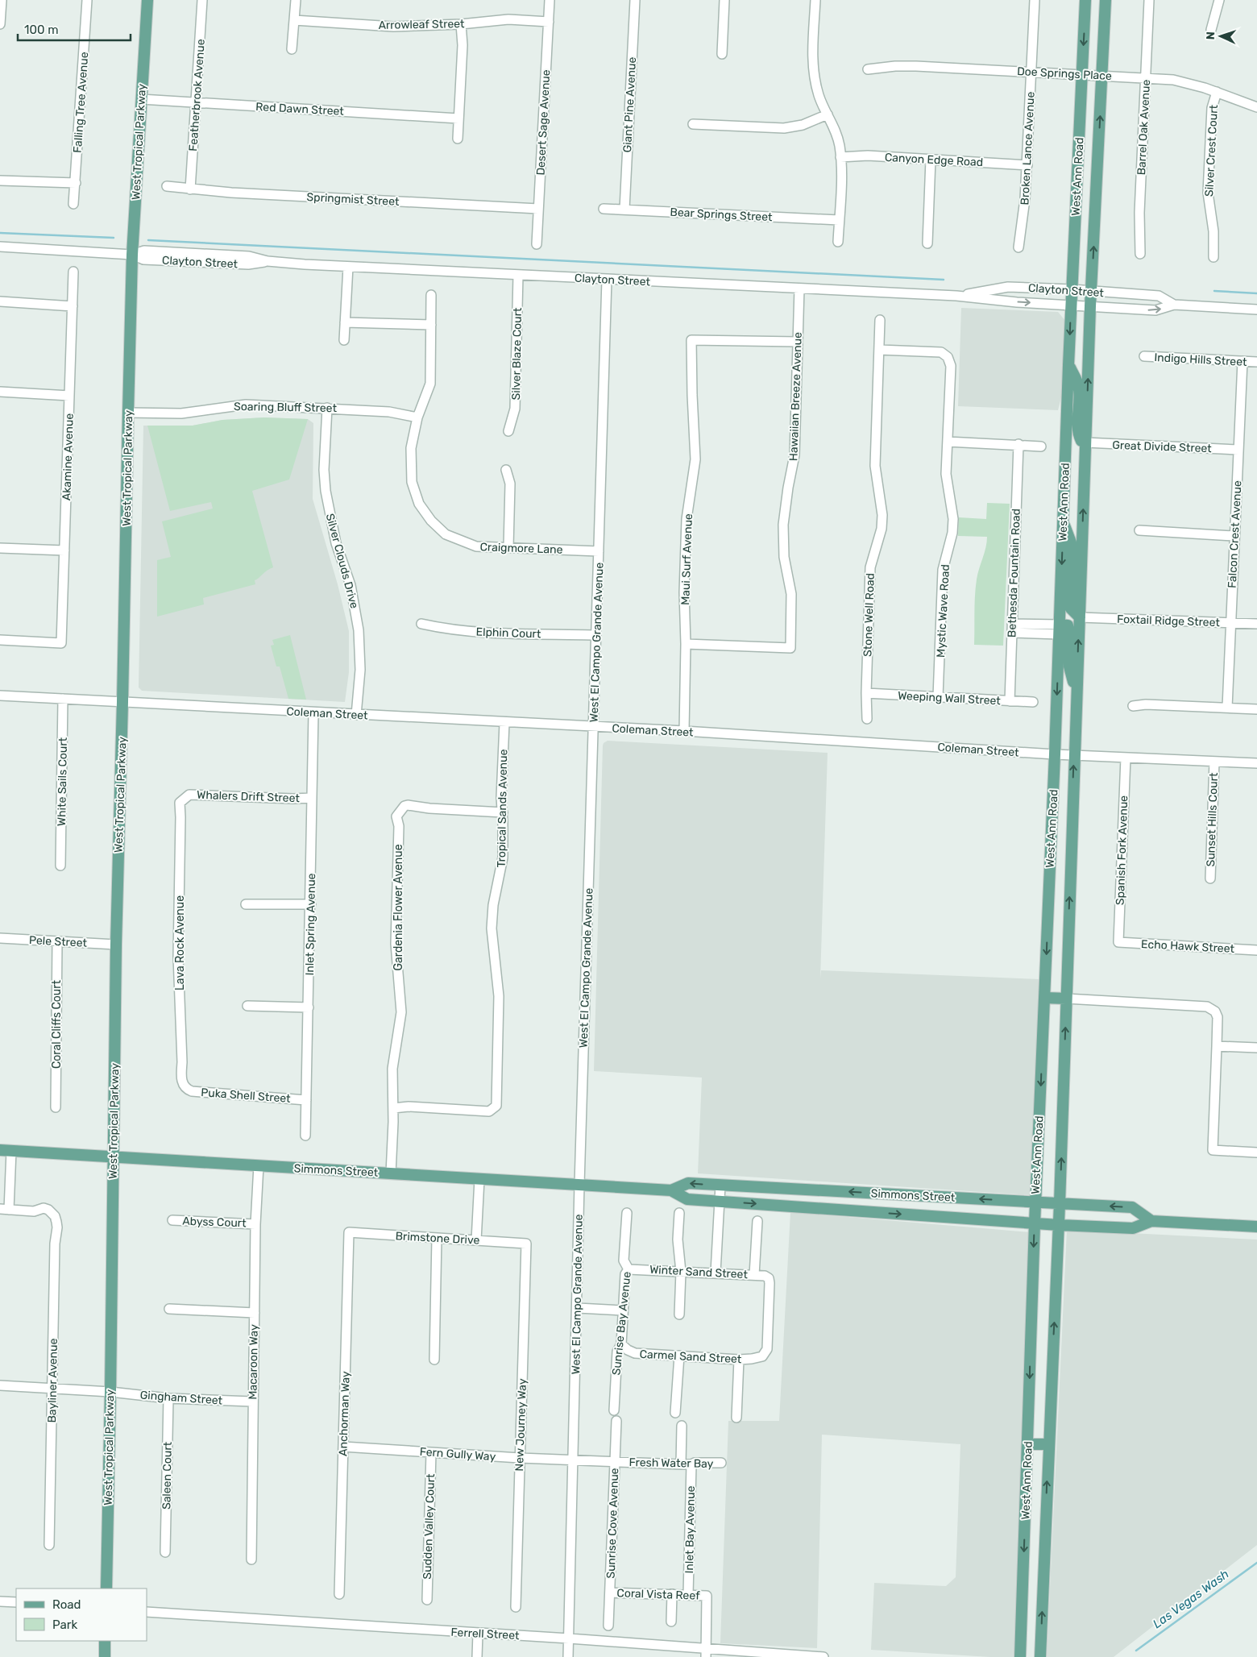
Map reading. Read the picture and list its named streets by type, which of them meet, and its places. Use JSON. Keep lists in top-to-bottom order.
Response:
{
  "streets": {
    "main road": ["West Tropical Parkway", "West Ann Road", "Simmons Street"],
    "street": [
      "Arrowleaf Street",
      "Doe Springs Place",
      "Featherbrook Avenue",
      "Falling Tree Avenue",
      "Giant Pine Avenue",
      "Red Dawn Street",
      "Desert Sage Avenue",
      "Barrel Oak Avenue",
      "Broken Lance Avenue",
      "Silver Crest Court",
      "Canyon Edge Road",
      "Springmist Street",
      "Bear Springs Street",
      "Clayton Street",
      "Silver Blaze Court",
      "Indigo Hills Street",
      "Hawaiian Breeze Avenue",
      "Soaring Bluff Street",
      "Great Divide Street",
      "Akamine Avenue",
      "Falcon Crest Avenue",
      "Craigmore Lane",
      "Maui Surf Avenue",
      "Silver Clouds Drive",
      "Bethesda Fountain Road",
      "Mystic Wave Road",
      "Stone Well Road",
      "Foxtail Ridge Street",
      "Elphin Court",
      "West El Campo Grande Avenue",
      "Weeping Wall Street",
      "Coleman Street",
      "White Sails Court",
      "Whalers Drift Street",
      "Tropical Sands Avenue",
      "Sunset Hills Court",
      "Spanish Fork Avenue",
      "Gardenia Flower Avenue",
      "Inlet Spring Avenue",
      "Pele Street",
      "Lava Rock Avenue",
      "Echo Hawk Street",
      "Coral Cliffs Court",
      "Puka Shell Street",
      "Abyss Court",
      "Brimstone Drive",
      "Winter Sand Street",
      "Sunrise Bay Avenue",
      "Carmel Sand Street",
      "Macaroon Way",
      "Bayliner Avenue",
      "Gingham Street",
      "Anchorman Way",
      "New Journey Way",
      "Fern Gully Way",
      "Fresh Water Bay",
      "Saleen Court",
      "Sunrise Cove Avenue",
      "Sudden Valley Court",
      "Inlet Bay Avenue",
      "Coral Vista Reef",
      "Ferrell Street"
    ]
  },
  "crossings": [
    ["Arrowleaf Street", "Desert Sage Avenue"],
    ["Doe Springs Place", "Barrel Oak Avenue"],
    ["Doe Springs Place", "Broken Lance Avenue"],
    ["Doe Springs Place", "Silver Crest Court"],
    ["Doe Springs Place", "West Ann Road"],
    ["Featherbrook Avenue", "Red Dawn Street"],
    ["Featherbrook Avenue", "Springmist Street"],
    ["Giant Pine Avenue", "Bear Springs Street"],
    ["Red Dawn Street", "West Tropical Parkway"],
    ["Desert Sage Avenue", "Springmist Street"],
    ["West Tropical Parkway", "Clayton Street"],
    ["West Tropical Parkway", "Soaring Bluff Street"],
    ["West Tropical Parkway", "Coleman Street"],
    ["West Tropical Parkway", "Pele Street"],
    ["West Tropical Parkway", "Simmons Street"],
    ["West Tropical Parkway", "Gingham Street"],
    ["Broken Lance Avenue", "Canyon Edge Road"],
    ["West Ann Road", "Clayton Street"],
    ["West Ann Road", "Great Divide Street"],
    ["West Ann Road", "Foxtail Ridge Street"],
    ["West Ann Road", "Coleman Street"],
    ["West Ann Road", "Simmons Street"],
    ["Clayton Street", "Silver Blaze Court"],
    ["Clayton Street", "Hawaiian Breeze Avenue"],
    ["Clayton Street", "West El Campo Grande Avenue"],
    ["Indigo Hills Street", "Falcon Crest Avenue"],
    ["Hawaiian Breeze Avenue", "Maui Surf Avenue"],
    ["Soaring Bluff Street", "Craigmore Lane"],
    ["Soaring Bluff Street", "Silver Clouds Drive"],
    ["Great Divide Street", "Falcon Crest Avenue"],
    ["Falcon Crest Avenue", "Foxtail Ridge Street"],
    ["Craigmore Lane", "West El Campo Grande Avenue"],
    ["Maui Surf Avenue", "Coleman Street"],
    ["Silver Clouds Drive", "Coleman Street"],
    ["Bethesda Fountain Road", "Weeping Wall Street"],
    ["Mystic Wave Road", "Stone Well Road"],
    ["Mystic Wave Road", "Weeping Wall Street"],
    ["Stone Well Road", "Weeping Wall Street"],
    ["Elphin Court", "West El Campo Grande Avenue"],
    ["West El Campo Grande Avenue", "Coleman Street"],
    ["West El Campo Grande Avenue", "Simmons Street"],
    ["West El Campo Grande Avenue", "Fern Gully Way"],
    ["West El Campo Grande Avenue", "Fresh Water Bay"],
    ["West El Campo Grande Avenue", "Ferrell Street"],
    ["Coleman Street", "White Sails Court"],
    ["Coleman Street", "Tropical Sands Avenue"],
    ["Coleman Street", "Sunset Hills Court"],
    ["Coleman Street", "Spanish Fork Avenue"],
    ["Coleman Street", "Inlet Spring Avenue"],
    ["Whalers Drift Street", "Inlet Spring Avenue"],
    ["Whalers Drift Street", "Lava Rock Avenue"],
    ["Tropical Sands Avenue", "Gardenia Flower Avenue"],
    ["Spanish Fork Avenue", "Echo Hawk Street"],
    ["Gardenia Flower Avenue", "Simmons Street"],
    ["Inlet Spring Avenue", "Puka Shell Street"],
    ["Pele Street", "Coral Cliffs Court"],
    ["Lava Rock Avenue", "Puka Shell Street"],
    ["Simmons Street", "Macaroon Way"],
    ["Abyss Court", "Macaroon Way"],
    ["Brimstone Drive", "Anchorman Way"],
    ["Brimstone Drive", "New Journey Way"],
    ["Winter Sand Street", "Sunrise Bay Avenue"],
    ["Winter Sand Street", "Carmel Sand Street"],
    ["Sunrise Bay Avenue", "Carmel Sand Street"],
    ["Macaroon Way", "Gingham Street"],
    ["Bayliner Avenue", "Gingham Street"],
    ["Gingham Street", "Saleen Court"],
    ["Anchorman Way", "Fern Gully Way"],
    ["New Journey Way", "Fern Gully Way"],
    ["Fern Gully Way", "Fresh Water Bay"],
    ["Fern Gully Way", "Sudden Valley Court"],
    ["Fresh Water Bay", "Sunrise Cove Avenue"],
    ["Fresh Water Bay", "Inlet Bay Avenue"],
    ["Sunrise Cove Avenue", "Coral Vista Reef"],
    ["Inlet Bay Avenue", "Coral Vista Reef"],
    ["Coral Vista Reef", "Ferrell Street"]
  ],
  "water": ["Las Vegas Wash"],
  "legend": ["Road", "Park"],
  "scale_bar": "100 m",
  "north": "left"
}
